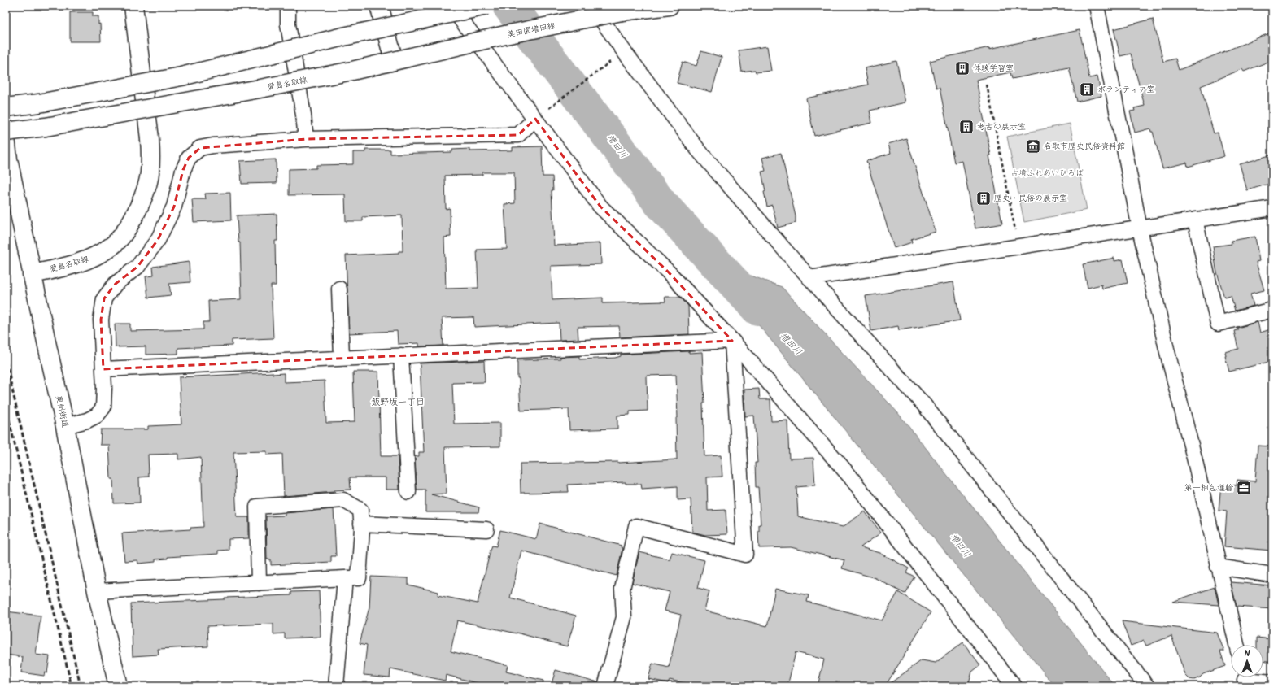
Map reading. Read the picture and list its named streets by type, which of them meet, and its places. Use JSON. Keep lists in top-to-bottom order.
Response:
{
  "streets": {
    "main road": ["美田園増田線", "愛島名取線", "奥州街道"]
  },
  "crossings": [
    ["美田園増田線", "愛島名取線"],
    ["愛島名取線", "奥州街道"]
  ],
  "districts": ["飯野坂一丁目"],
  "water": ["増田川"],
  "parks": ["古墳ふれあいひろば"],
  "places": {
    "building": [
      "体験学習室",
      "ボランティア室",
      "考古の展示室",
      "歴史・民俗の展示室"
    ],
    "museum": ["名取市歴史民俗資料館"],
    "office": ["第一梱包運輸"]
  },
  "north": "top"
}
